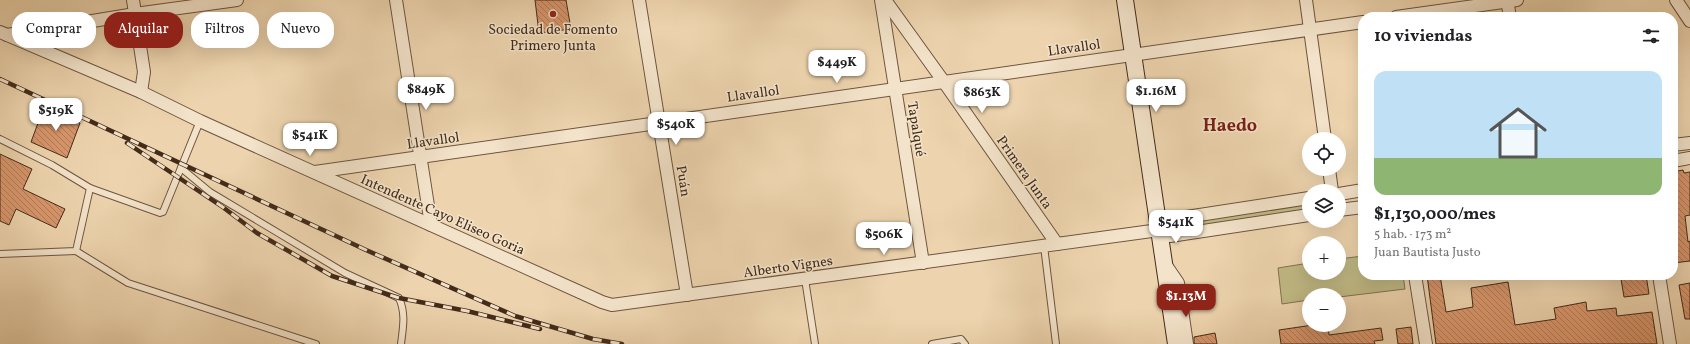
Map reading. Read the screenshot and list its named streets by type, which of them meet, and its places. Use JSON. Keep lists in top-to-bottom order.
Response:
{
  "streets": {
    "street": [
      "Llavallol",
      "Tapalqué",
      "Primera Junta",
      "Puán",
      "Intendente Cayo Eliseo Goria",
      "Alberto Vignes"
    ]
  },
  "crossings": [
    ["Llavallol", "Tapalqué"],
    ["Llavallol", "Primera Junta"],
    ["Llavallol", "Puán"],
    ["Llavallol", "Intendente Cayo Eliseo Goria"],
    ["Tapalqué", "Alberto Vignes"],
    ["Primera Junta", "Alberto Vignes"],
    ["Puán", "Alberto Vignes"],
    ["Intendente Cayo Eliseo Goria", "Alberto Vignes"]
  ],
  "districts": ["Haedo"],
  "places": ["Sociedad de Fomento Primero Junta"],
  "page": {
    "chip": [
      "Comprar",
      "Alquilar",
      "Filtros",
      "Nuevo"
    ],
    "heading": "10 viviendas",
    "price": [
      "$449K",
      "$849K",
      "$1.16M",
      "$863K",
      "$519K",
      "$540K",
      "$541K",
      "$541K",
      "$506K",
      "$1.13M"
    ],
    "list": [
      {
        "name": "$1,130,000/mes",
        "note": "5 hab. · 173 m² · Juan Bautista Justo"
      }
    ],
    "map_buttons": ["+", "−"]
  }
}
